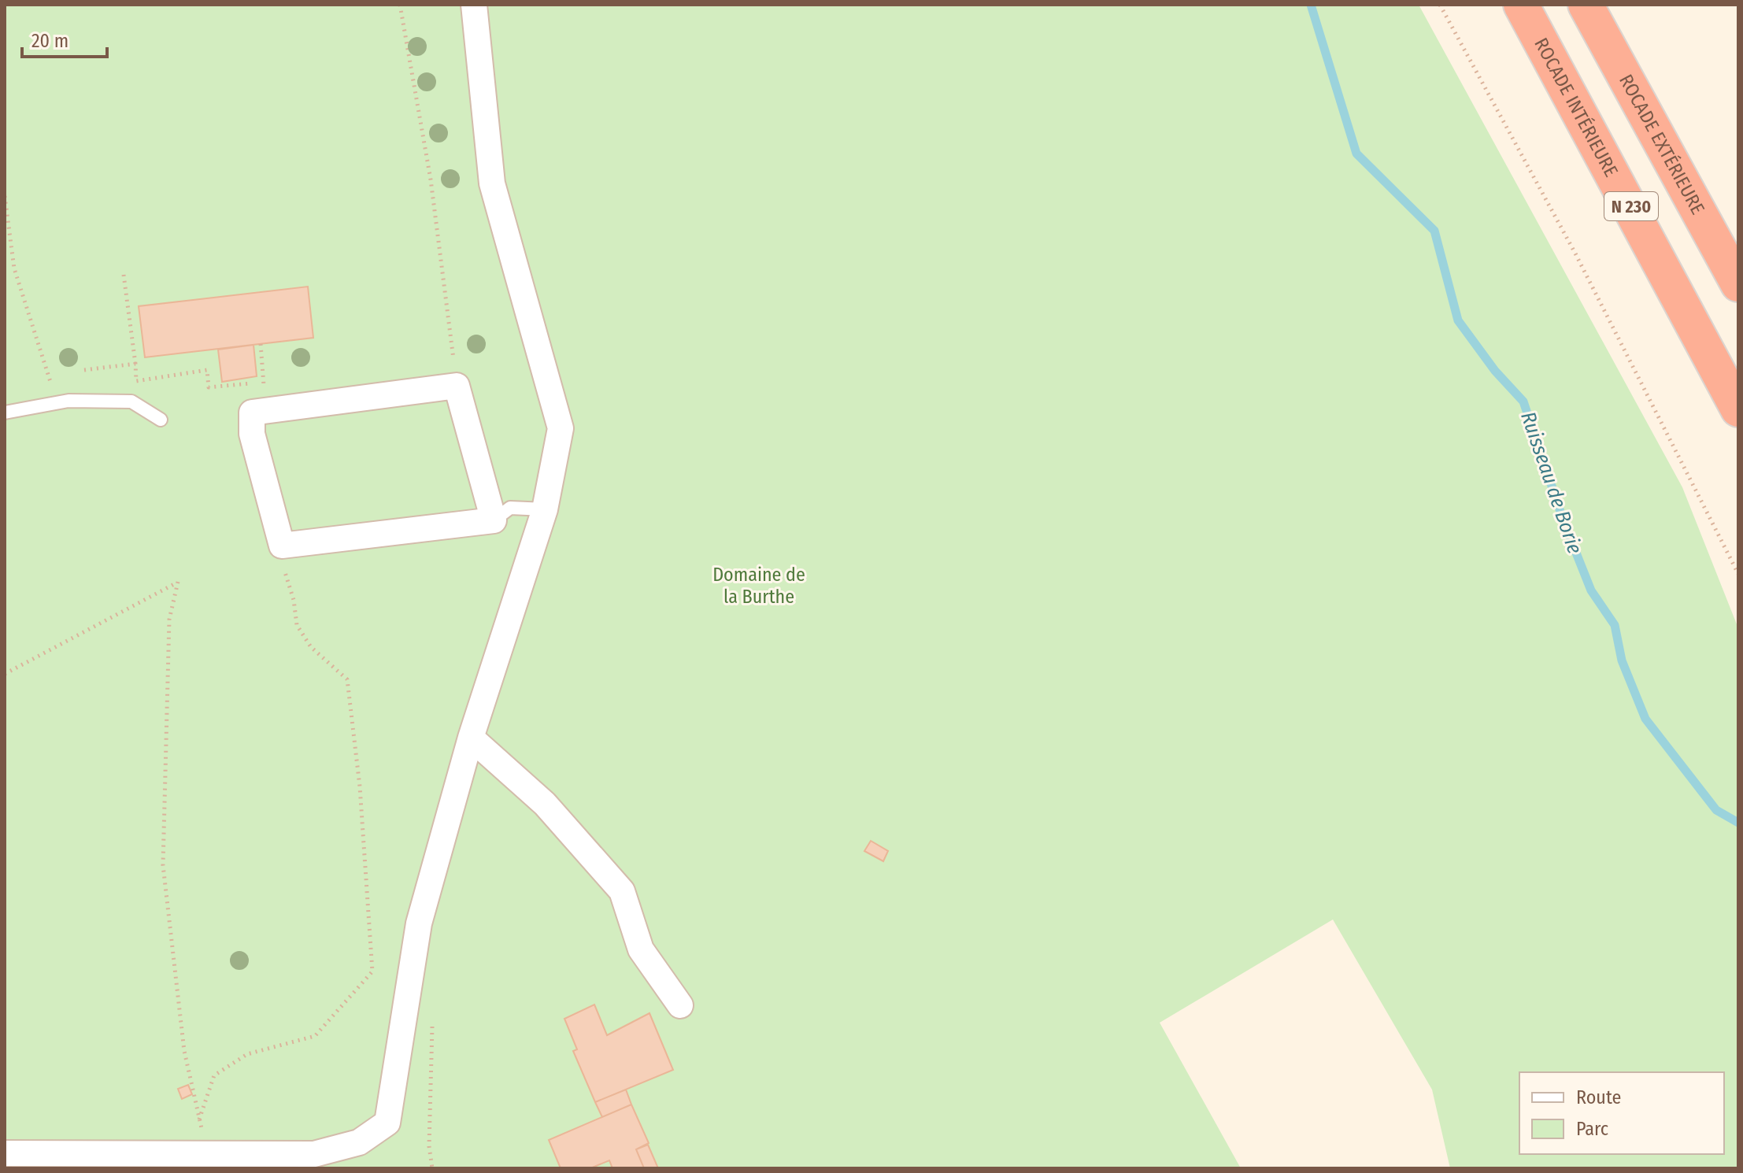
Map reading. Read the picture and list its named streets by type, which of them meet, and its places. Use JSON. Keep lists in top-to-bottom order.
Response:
{
  "streets": {
    "highway": ["ROCADE INTÉRIEURE", "ROCADE EXTÉRIEURE", "N 230"]
  },
  "water": ["Ruisseau de Borie"],
  "parks": ["Domaine de la Burthe"],
  "legend": ["Route", "Parc"],
  "scale_bar": "20 m"
}
